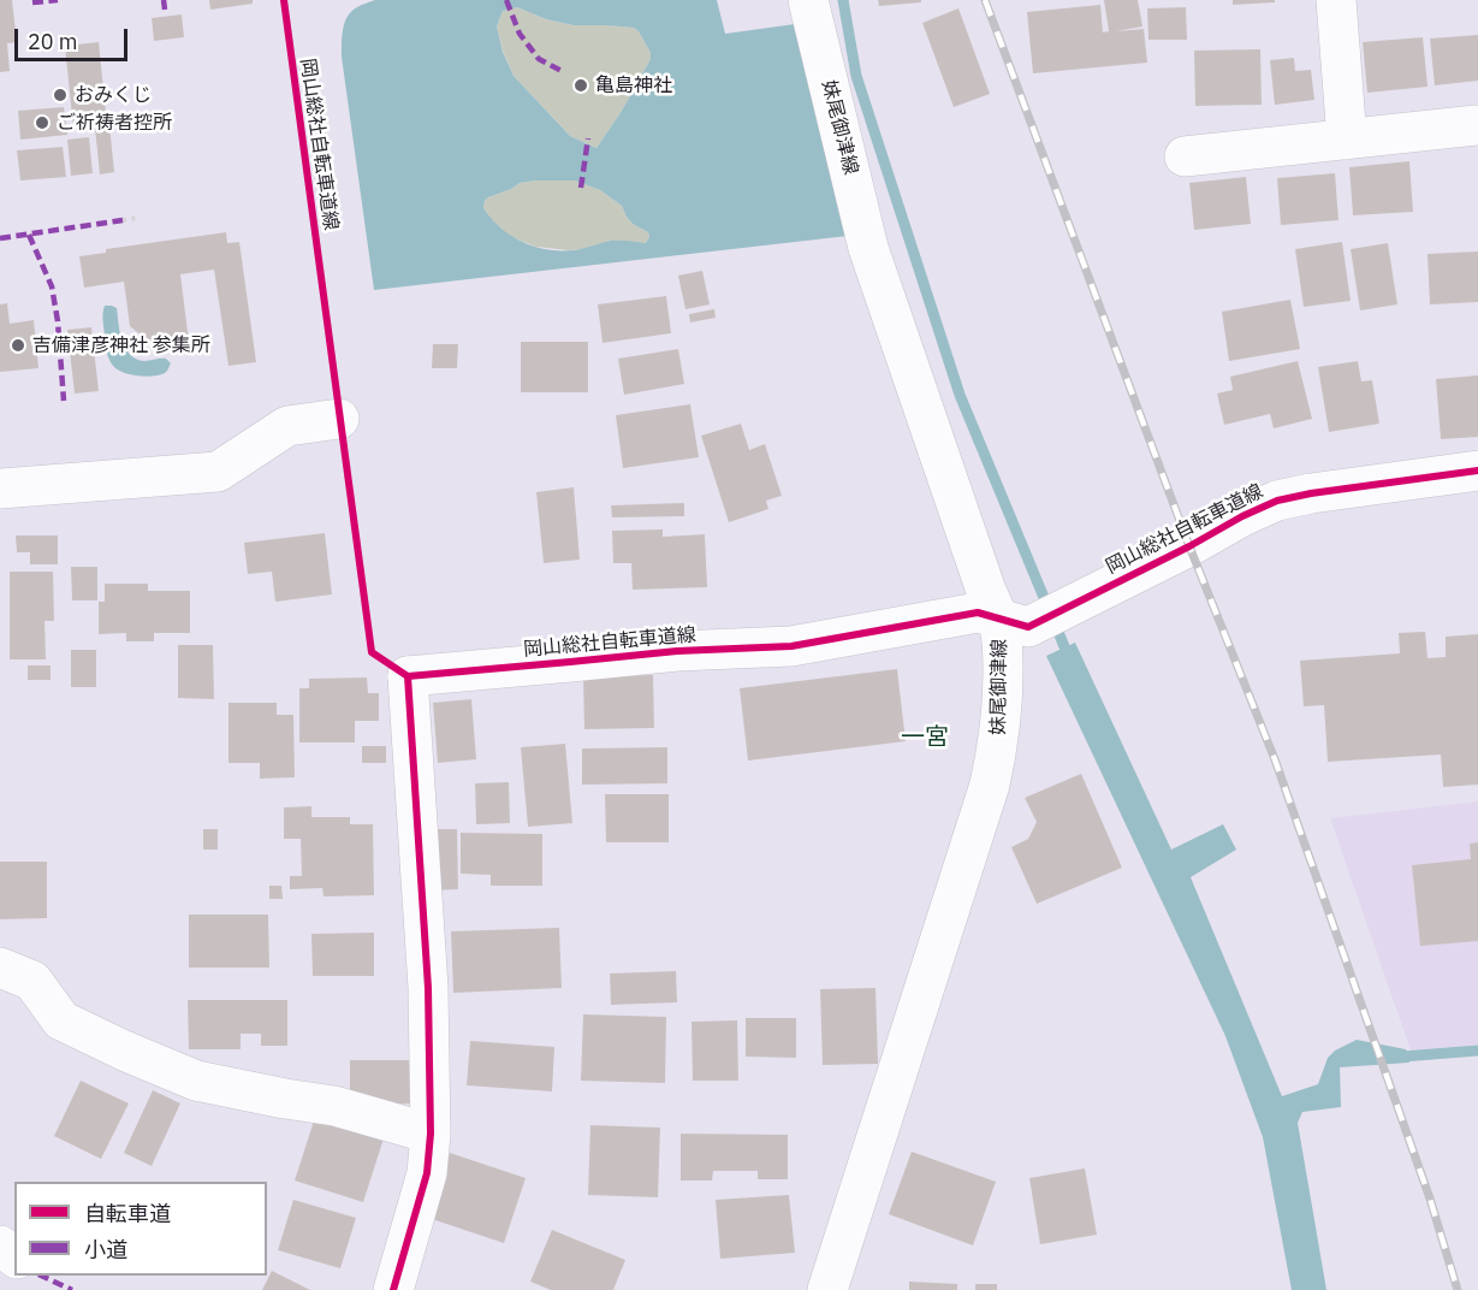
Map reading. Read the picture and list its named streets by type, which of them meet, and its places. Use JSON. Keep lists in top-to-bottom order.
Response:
{
  "streets": {
    "main road": ["妹尾御津線", "岡山総社自転車道線"]
  },
  "crossings": [
    ["妹尾御津線", "岡山総社自転車道線"]
  ],
  "districts": ["一宮"],
  "places": [
    "亀島神社",
    "おみくじ",
    "ご祈祷者控所",
    "吉備津彦神社 参集所"
  ],
  "legend": ["自転車道", "小道"],
  "scale_bar": "20 m"
}
